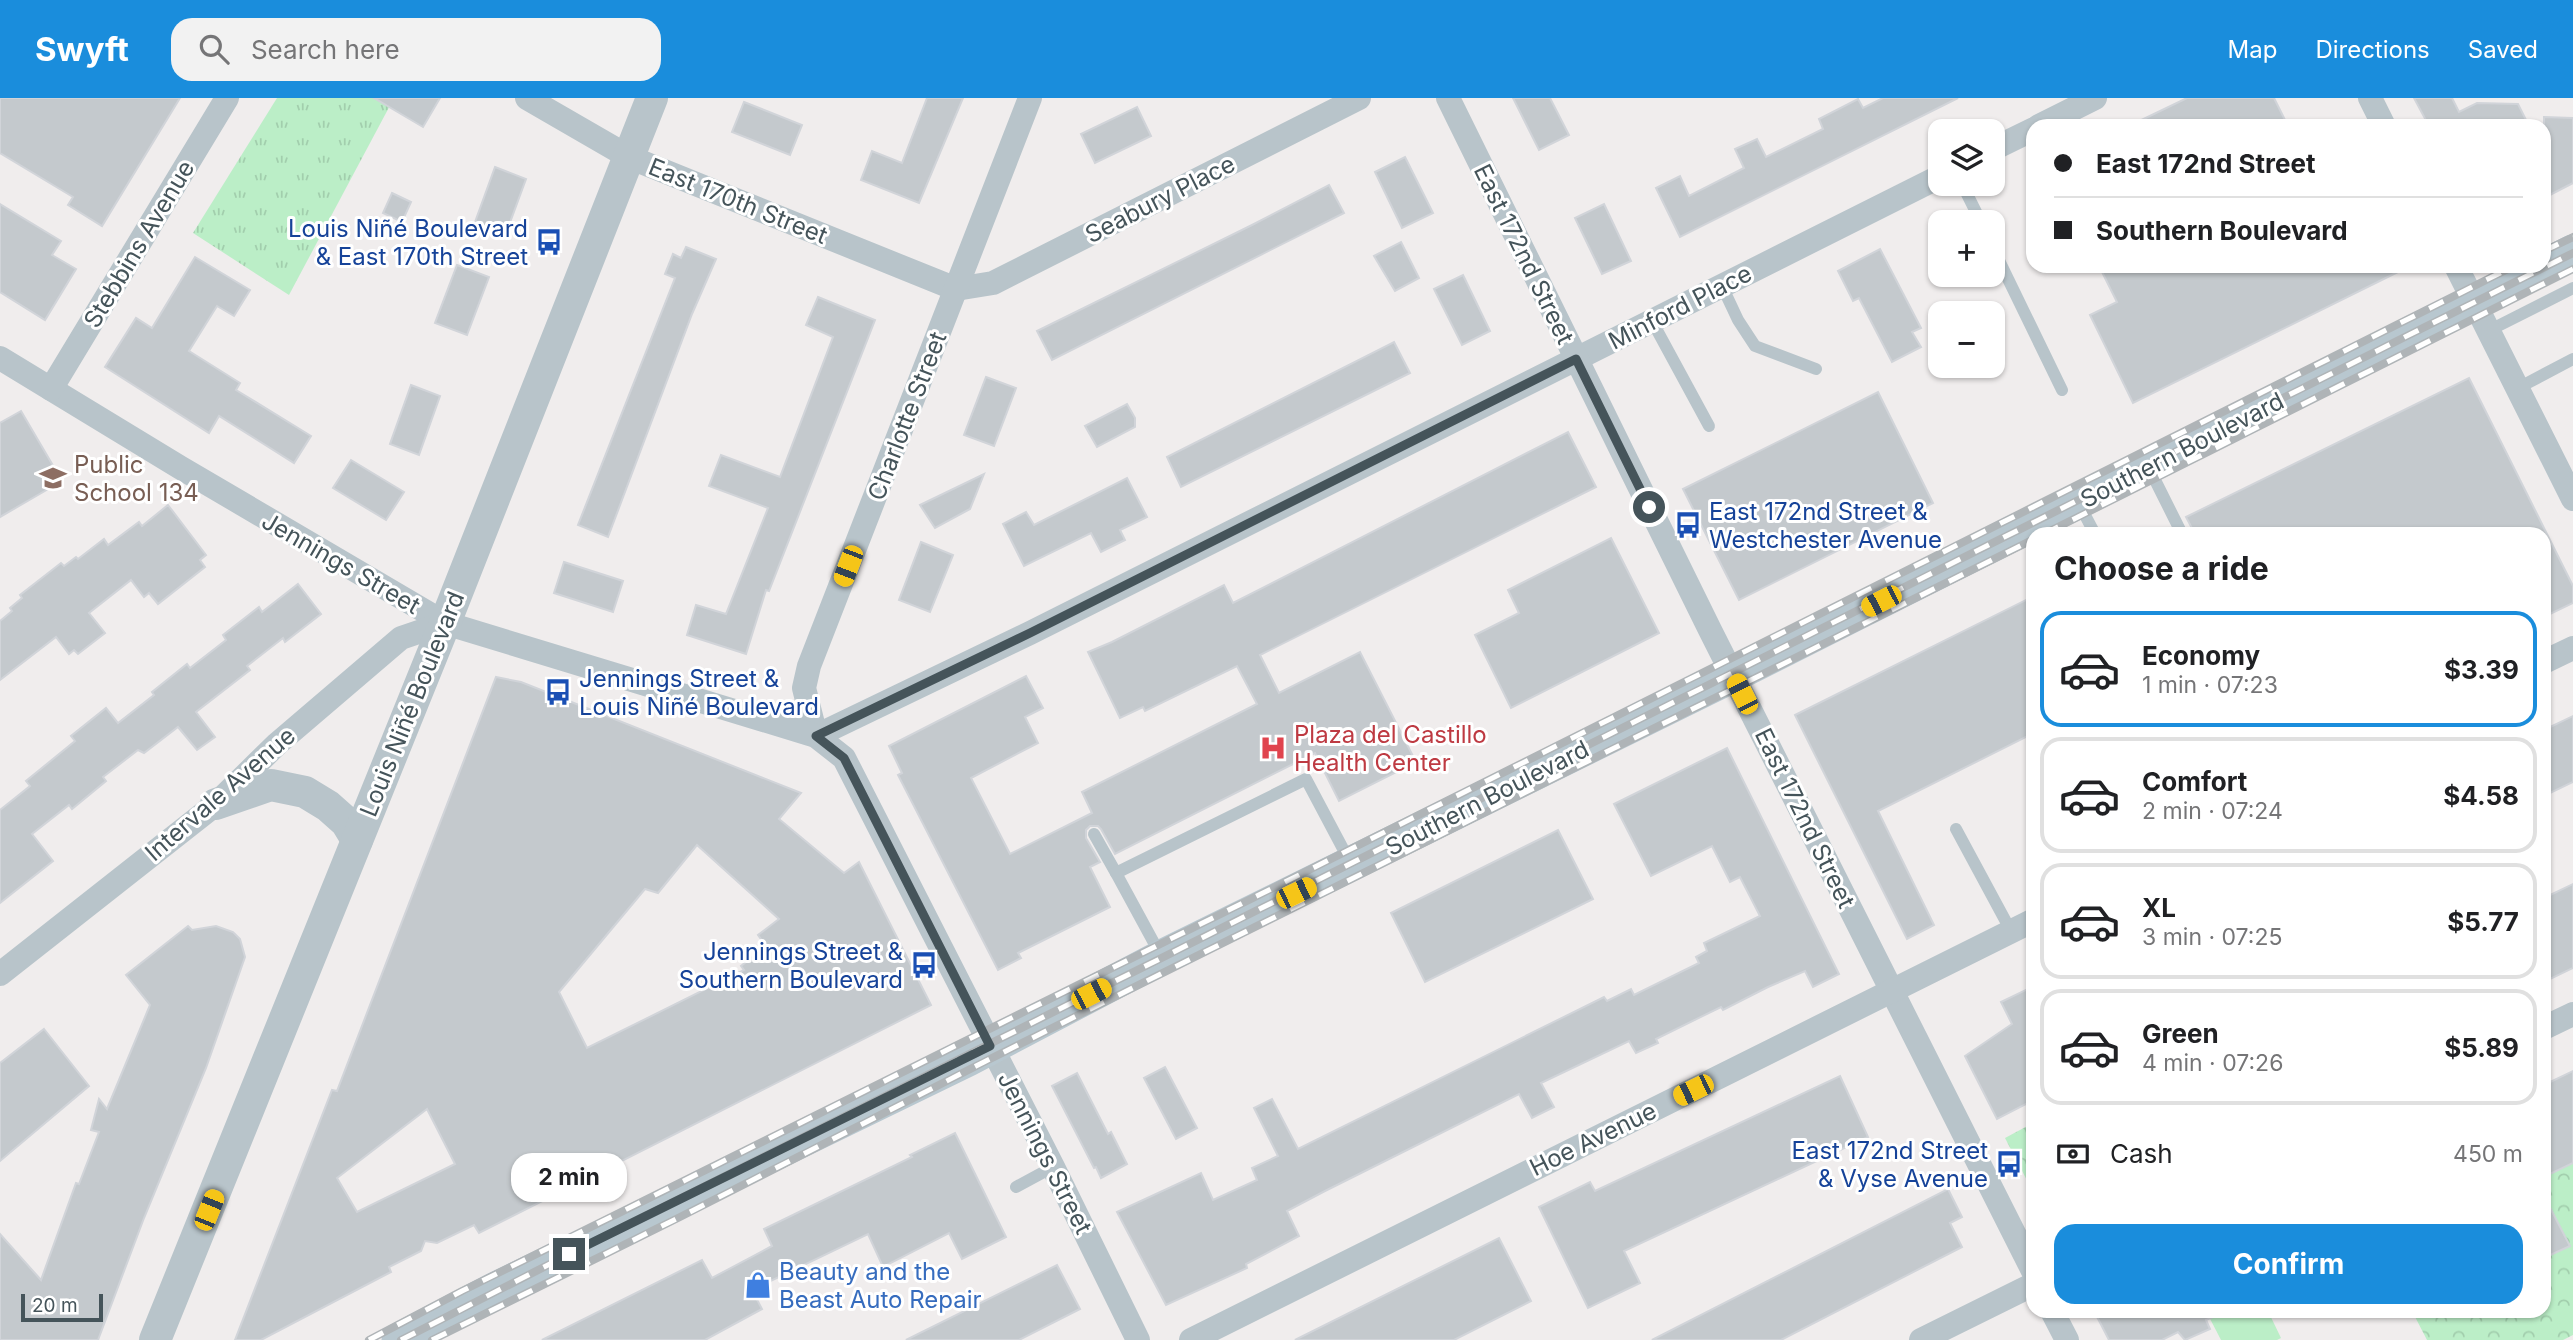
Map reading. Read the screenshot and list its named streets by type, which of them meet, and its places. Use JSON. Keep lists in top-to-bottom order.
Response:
{
  "streets": {
    "main road": ["Southern Boulevard"],
    "street": [
      "Seabury Place",
      "East 170th Street",
      "Stebbins Avenue",
      "East 172nd Street",
      "Minford Place",
      "Charlotte Street",
      "Jennings Street",
      "Louis Niñé Boulevard",
      "Intervale Avenue",
      "Hoe Avenue"
    ]
  },
  "crossings": [
    ["Seabury Place", "East 170th Street"],
    ["Seabury Place", "Charlotte Street"],
    ["East 170th Street", "Charlotte Street"],
    ["East 170th Street", "Louis Niñé Boulevard"],
    ["Stebbins Avenue", "Jennings Street"],
    ["East 172nd Street", "Minford Place"],
    ["East 172nd Street", "Southern Boulevard"],
    ["East 172nd Street", "Hoe Avenue"],
    ["Minford Place", "Charlotte Street"],
    ["Minford Place", "Jennings Street"],
    ["Charlotte Street", "Jennings Street"],
    ["Southern Boulevard", "Jennings Street"],
    ["Jennings Street", "Louis Niñé Boulevard"],
    ["Jennings Street", "Intervale Avenue"],
    ["Louis Niñé Boulevard", "Intervale Avenue"]
  ],
  "places": {
    "bus stop": [
      "Louis Niñé Boulevard & East 170th Street",
      "East 172nd Street & Westchester Avenue",
      "Jennings Street & Louis Niñé Boulevard",
      "Jennings Street & Southern Boulevard",
      "East 172nd Street & Vyse Avenue"
    ],
    "school or university": ["Public School 134"],
    "hospital": ["Plaza del Castillo Health Center"],
    "shop": ["Beauty and the Beast Auto Repair"]
  },
  "scale_bar": "20 m",
  "page": {
    "header": "Swyft",
    "search": "Search here",
    "nav": ["Map", "Directions", "Saved"],
    "map_buttons": ["+", "−"],
    "banner": ["East 172nd Street", "Southern Boulevard"],
    "heading": "Choose a ride",
    "list": [
      {
        "name": "Economy",
        "note": "1 min · 07:23",
        "value": "$3.39"
      },
      {
        "name": "Comfort",
        "note": "2 min · 07:24",
        "value": "$4.58"
      },
      {
        "name": "XL",
        "note": "3 min · 07:25",
        "value": "$5.77"
      },
      {
        "name": "Green",
        "note": "4 min · 07:26",
        "value": "$5.89"
      }
    ],
    "pay": ["Cash", "450 m"],
    "bubble": "2 min",
    "buttons": "Confirm",
    "scale": "20 m"
  }
}
